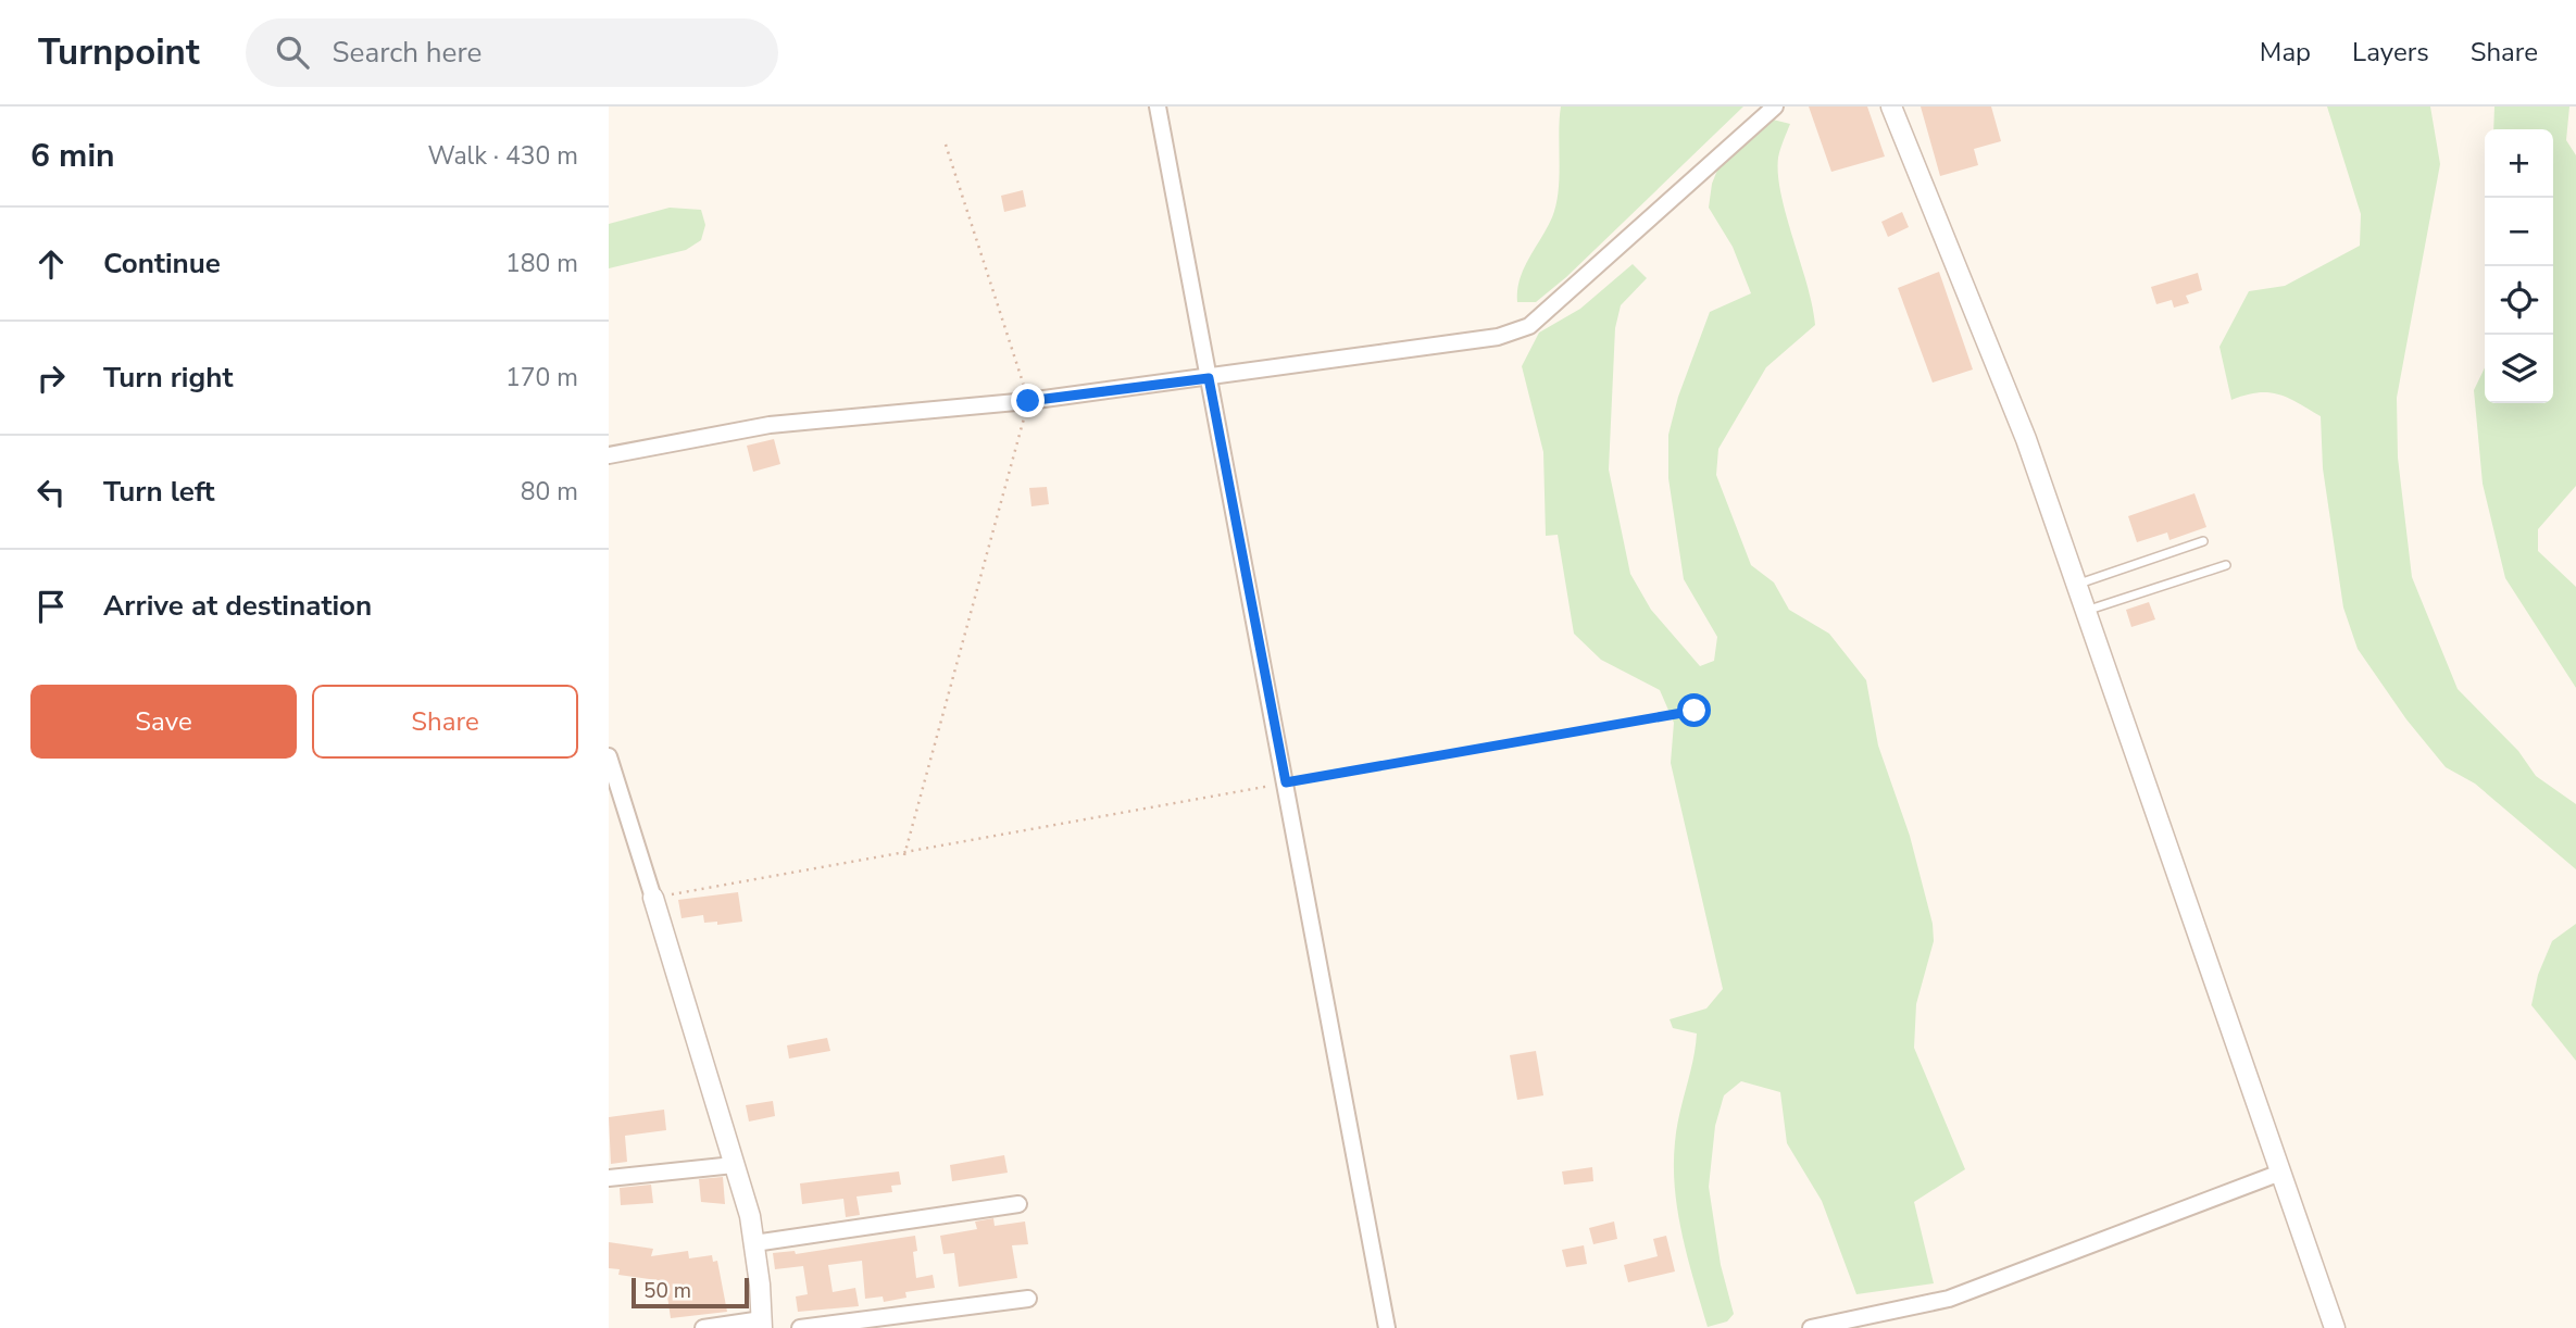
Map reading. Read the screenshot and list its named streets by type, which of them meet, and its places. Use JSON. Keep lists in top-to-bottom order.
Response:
{
  "scale_bar": "50 m",
  "page": {
    "header": "Turnpoint",
    "search": "Search here",
    "nav": ["Map", "Layers", "Share"],
    "heading": ["6 min", "Walk · 430 m"],
    "map_buttons": ["+", "−"],
    "list": [
      ["Continue", "180 m"],
      ["Turn right", "170 m"],
      ["Turn left", "80 m"],
      "Arrive at destination"
    ],
    "buttons": ["Save", "Share"],
    "scale": "50 m"
  }
}
